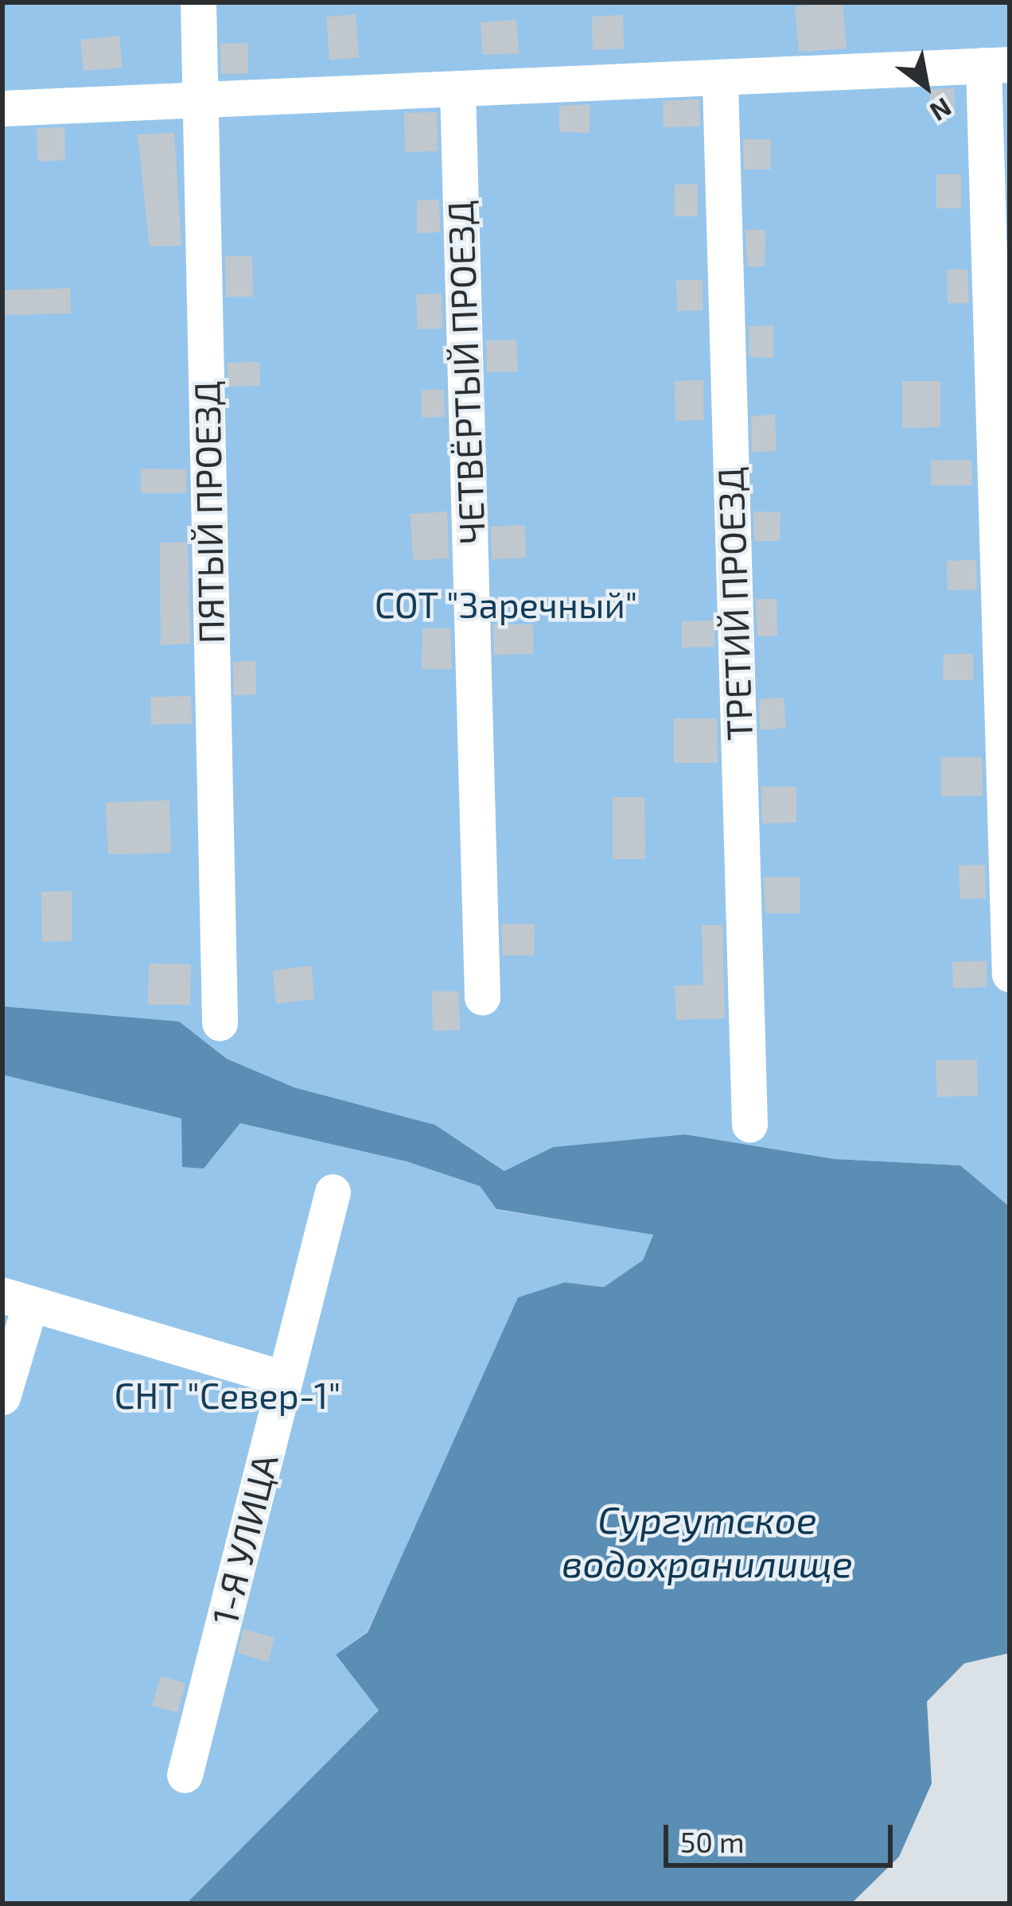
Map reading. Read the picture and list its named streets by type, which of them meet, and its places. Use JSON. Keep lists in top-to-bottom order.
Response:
{
  "streets": {
    "street": [
      "ЧЕТВЁРТЫЙ ПРОЕЗД",
      "ПЯТЫЙ ПРОЕЗД",
      "ТРЕТИЙ ПРОЕЗД",
      "1-Я УЛИЦА"
    ]
  },
  "water": ["Сургутское водохранилище"],
  "parks": ["СОТ \"Заречный\"", "СНТ \"Север-1\""],
  "scale_bar": "50 m",
  "north": "bottom right"
}
